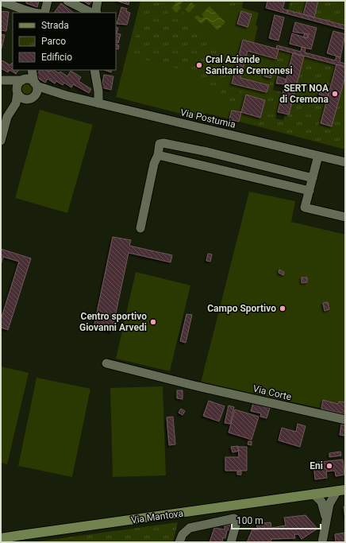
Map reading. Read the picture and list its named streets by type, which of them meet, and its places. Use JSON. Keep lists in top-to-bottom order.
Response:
{
  "streets": {
    "main road": ["Via Mantova"],
    "street": ["Via Postumia", "Via Corte"]
  },
  "places": [
    "Cral Aziende Sanitarie Cremonesi",
    "SERT NOA di Cremona",
    "Campo Sportivo",
    "Centro sportivo Giovanni Arvedi",
    "Eni"
  ],
  "legend": ["Strada", "Parco", "Edificio"],
  "scale_bar": "100 m"
}
